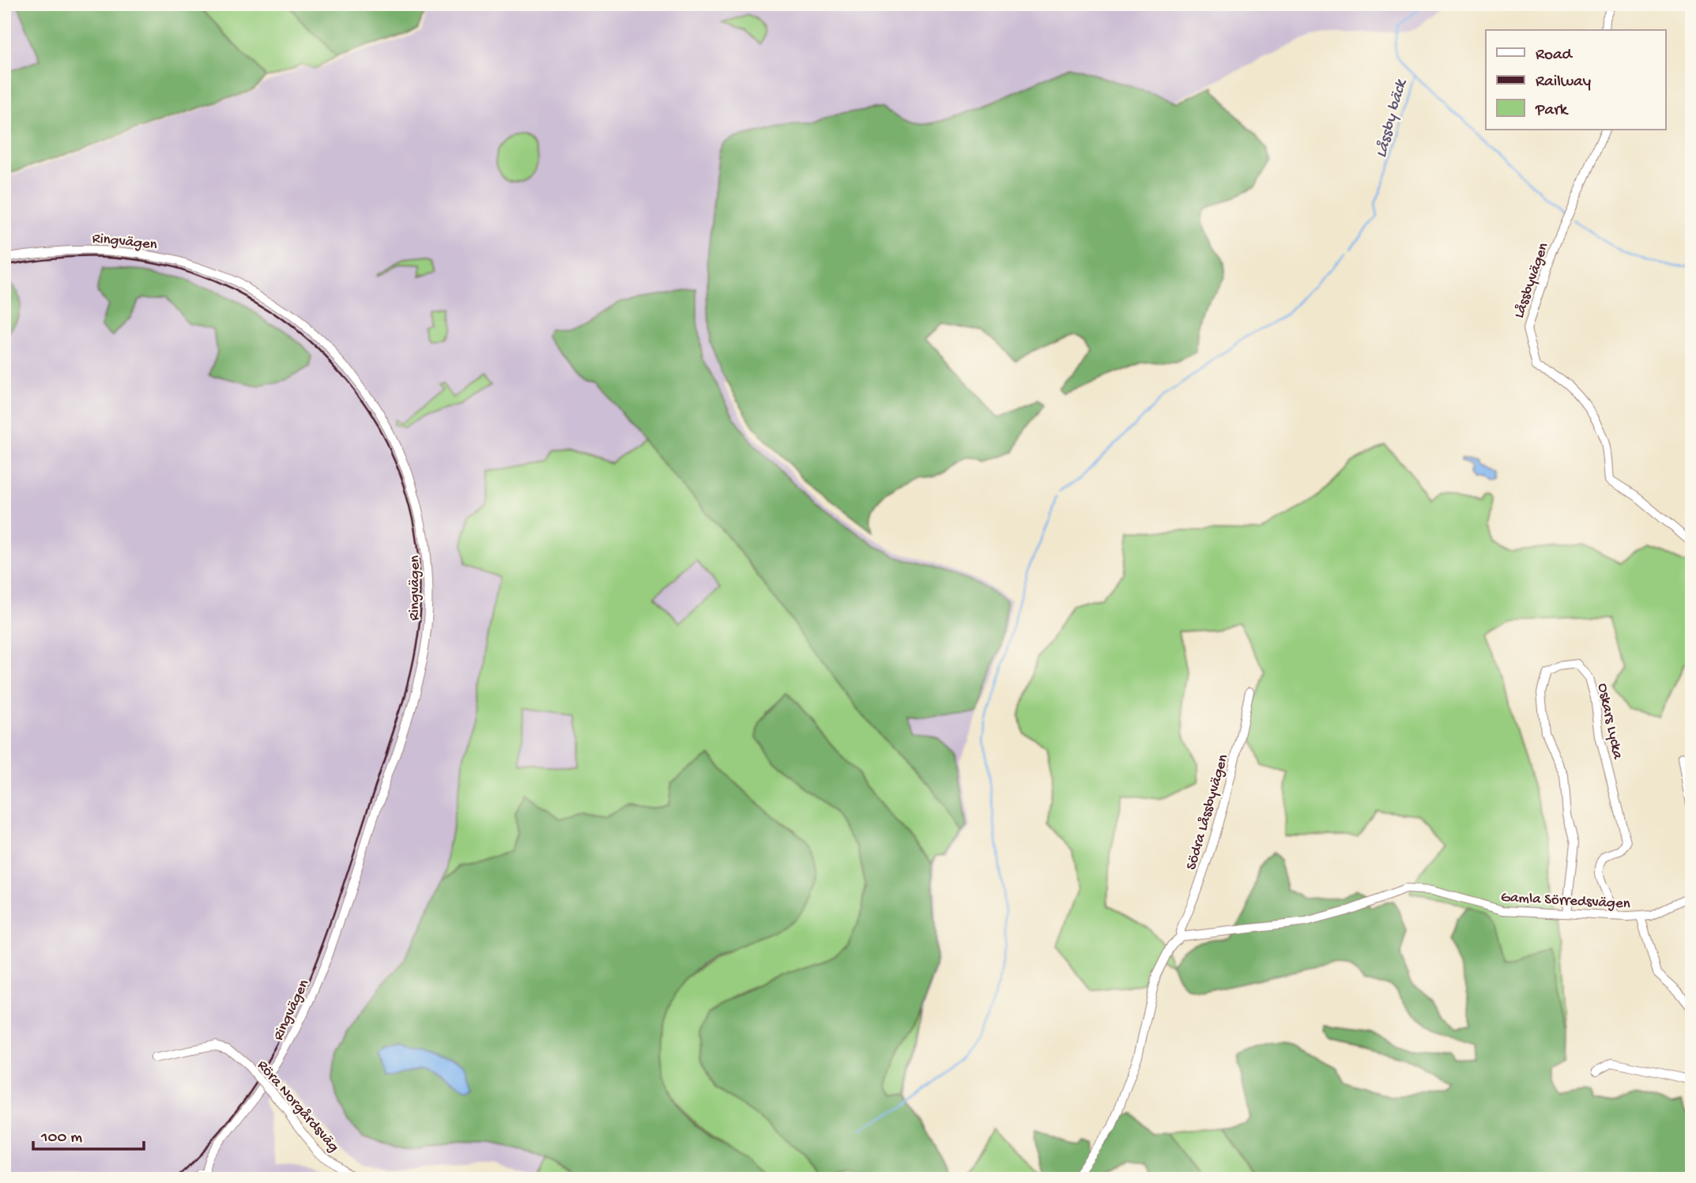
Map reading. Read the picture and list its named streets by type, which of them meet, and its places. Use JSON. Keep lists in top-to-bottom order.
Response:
{
  "streets": {
    "street": [
      "Ringvägen",
      "Låssbyvägen",
      "Oskars Lycka",
      "Södra Låssbyvägen",
      "Gamla Sörredsvägen",
      "Röra Norgårdsväg"
    ]
  },
  "crossings": [
    ["Oskars Lycka", "Gamla Sörredsvägen"],
    ["Södra Låssbyvägen", "Gamla Sörredsvägen"]
  ],
  "water": ["Låssby bäck"],
  "legend": ["Road", "Railway", "Park"],
  "scale_bar": "100 m"
}
